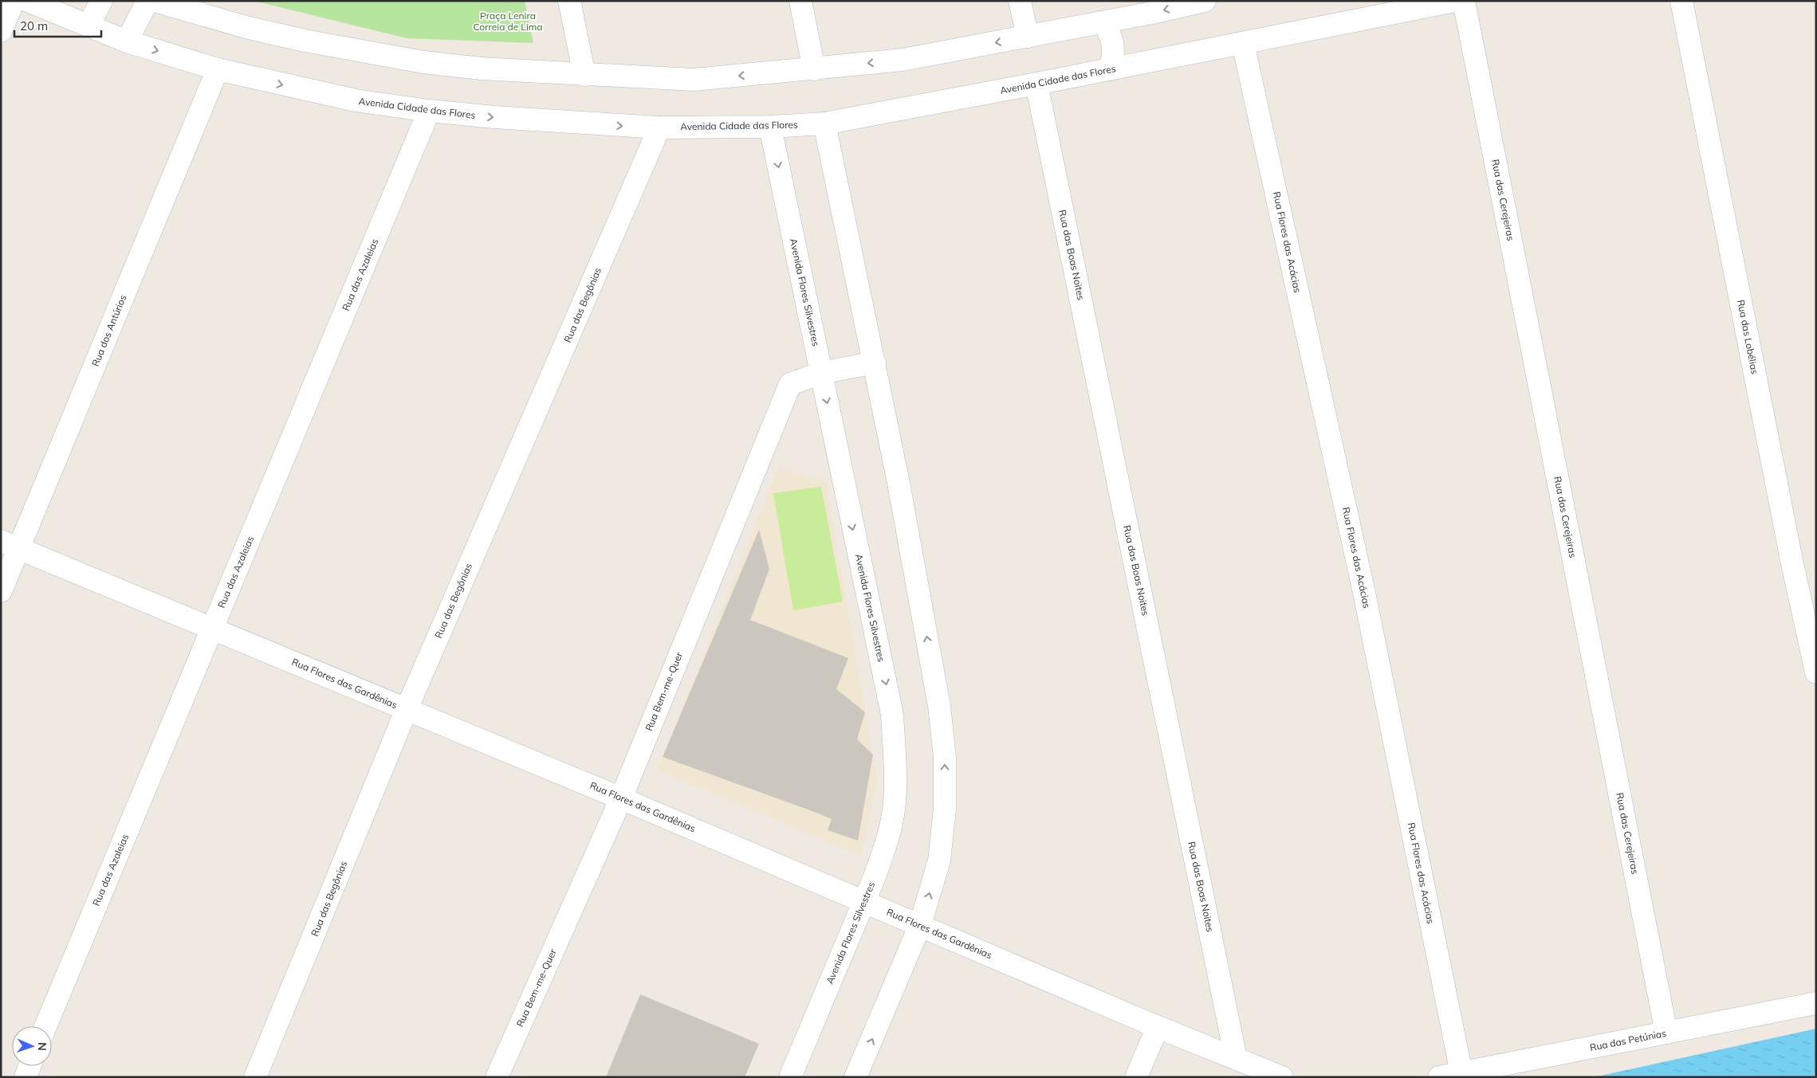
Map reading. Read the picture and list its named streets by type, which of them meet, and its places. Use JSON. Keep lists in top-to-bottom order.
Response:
{
  "streets": {
    "street": [
      "Avenida Cidade das Flores",
      "Rua das Cerejeiras",
      "Rua Flores das Acácias",
      "Rua das Boas Noites",
      "Rua das Azaleias",
      "Avenida Flores Silvestres",
      "Rua das Begônias",
      "Rua dos Antúrios",
      "Rua das Lobélias",
      "Rua Flores das Gardênias",
      "Rua Bem-me-Quer",
      "Rua das Petúnias"
    ]
  },
  "crossings": [
    ["Avenida Cidade das Flores", "Rua Flores das Acácias"],
    ["Avenida Cidade das Flores", "Rua das Boas Noites"],
    ["Avenida Cidade das Flores", "Rua das Azaleias"],
    ["Avenida Cidade das Flores", "Avenida Flores Silvestres"],
    ["Avenida Cidade das Flores", "Rua das Begônias"],
    ["Avenida Cidade das Flores", "Rua dos Antúrios"],
    ["Rua das Cerejeiras", "Rua das Petúnias"],
    ["Rua Flores das Acácias", "Rua das Petúnias"],
    ["Rua das Boas Noites", "Rua Flores das Gardênias"],
    ["Rua das Azaleias", "Rua Flores das Gardênias"],
    ["Avenida Flores Silvestres", "Rua Flores das Gardênias"],
    ["Avenida Flores Silvestres", "Rua Bem-me-Quer"],
    ["Rua das Begônias", "Rua Flores das Gardênias"],
    ["Rua dos Antúrios", "Rua Flores das Gardênias"],
    ["Rua Flores das Gardênias", "Rua Bem-me-Quer"]
  ],
  "parks": ["Praça Lenira Correia de Lima"],
  "scale_bar": "20 m",
  "north": "right"
}
